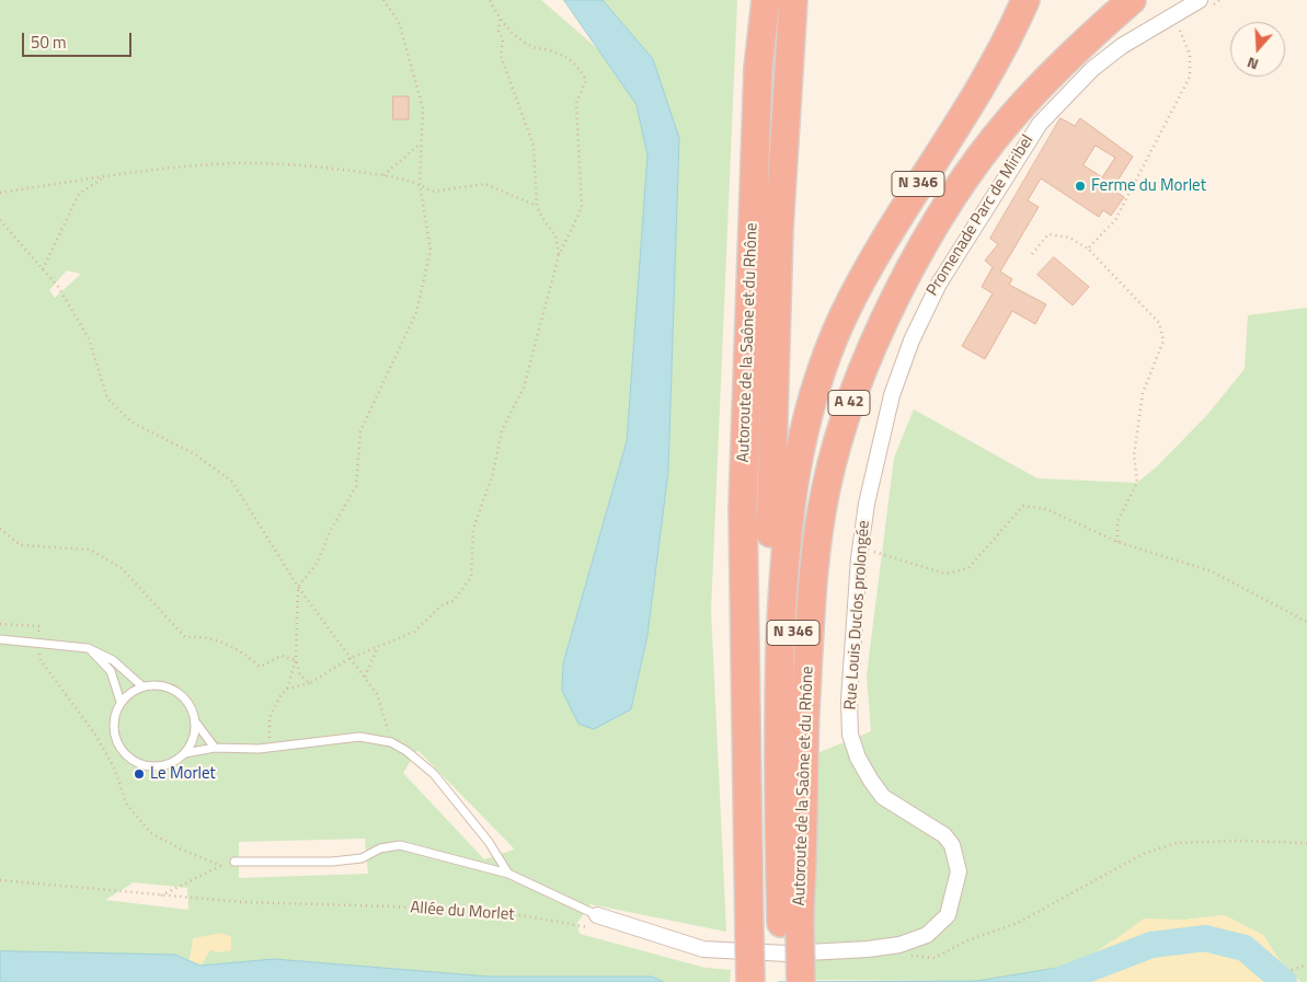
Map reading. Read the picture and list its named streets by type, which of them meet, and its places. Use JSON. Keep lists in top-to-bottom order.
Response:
{
  "streets": {
    "highway": ["N 346", "Autoroute de la Saône et du Rhône", "A 42"],
    "street": ["Rue Louis Duclos prolongée"],
    "path": ["Allée du Morlet"]
  },
  "crossings": [
    ["N 346", "Autoroute de la Saône et du Rhône"],
    ["Rue Louis Duclos prolongée", "Allée du Morlet"]
  ],
  "places": ["Ferme du Morlet", "Le Morlet"],
  "scale_bar": "50 m",
  "north": "bottom"
}
